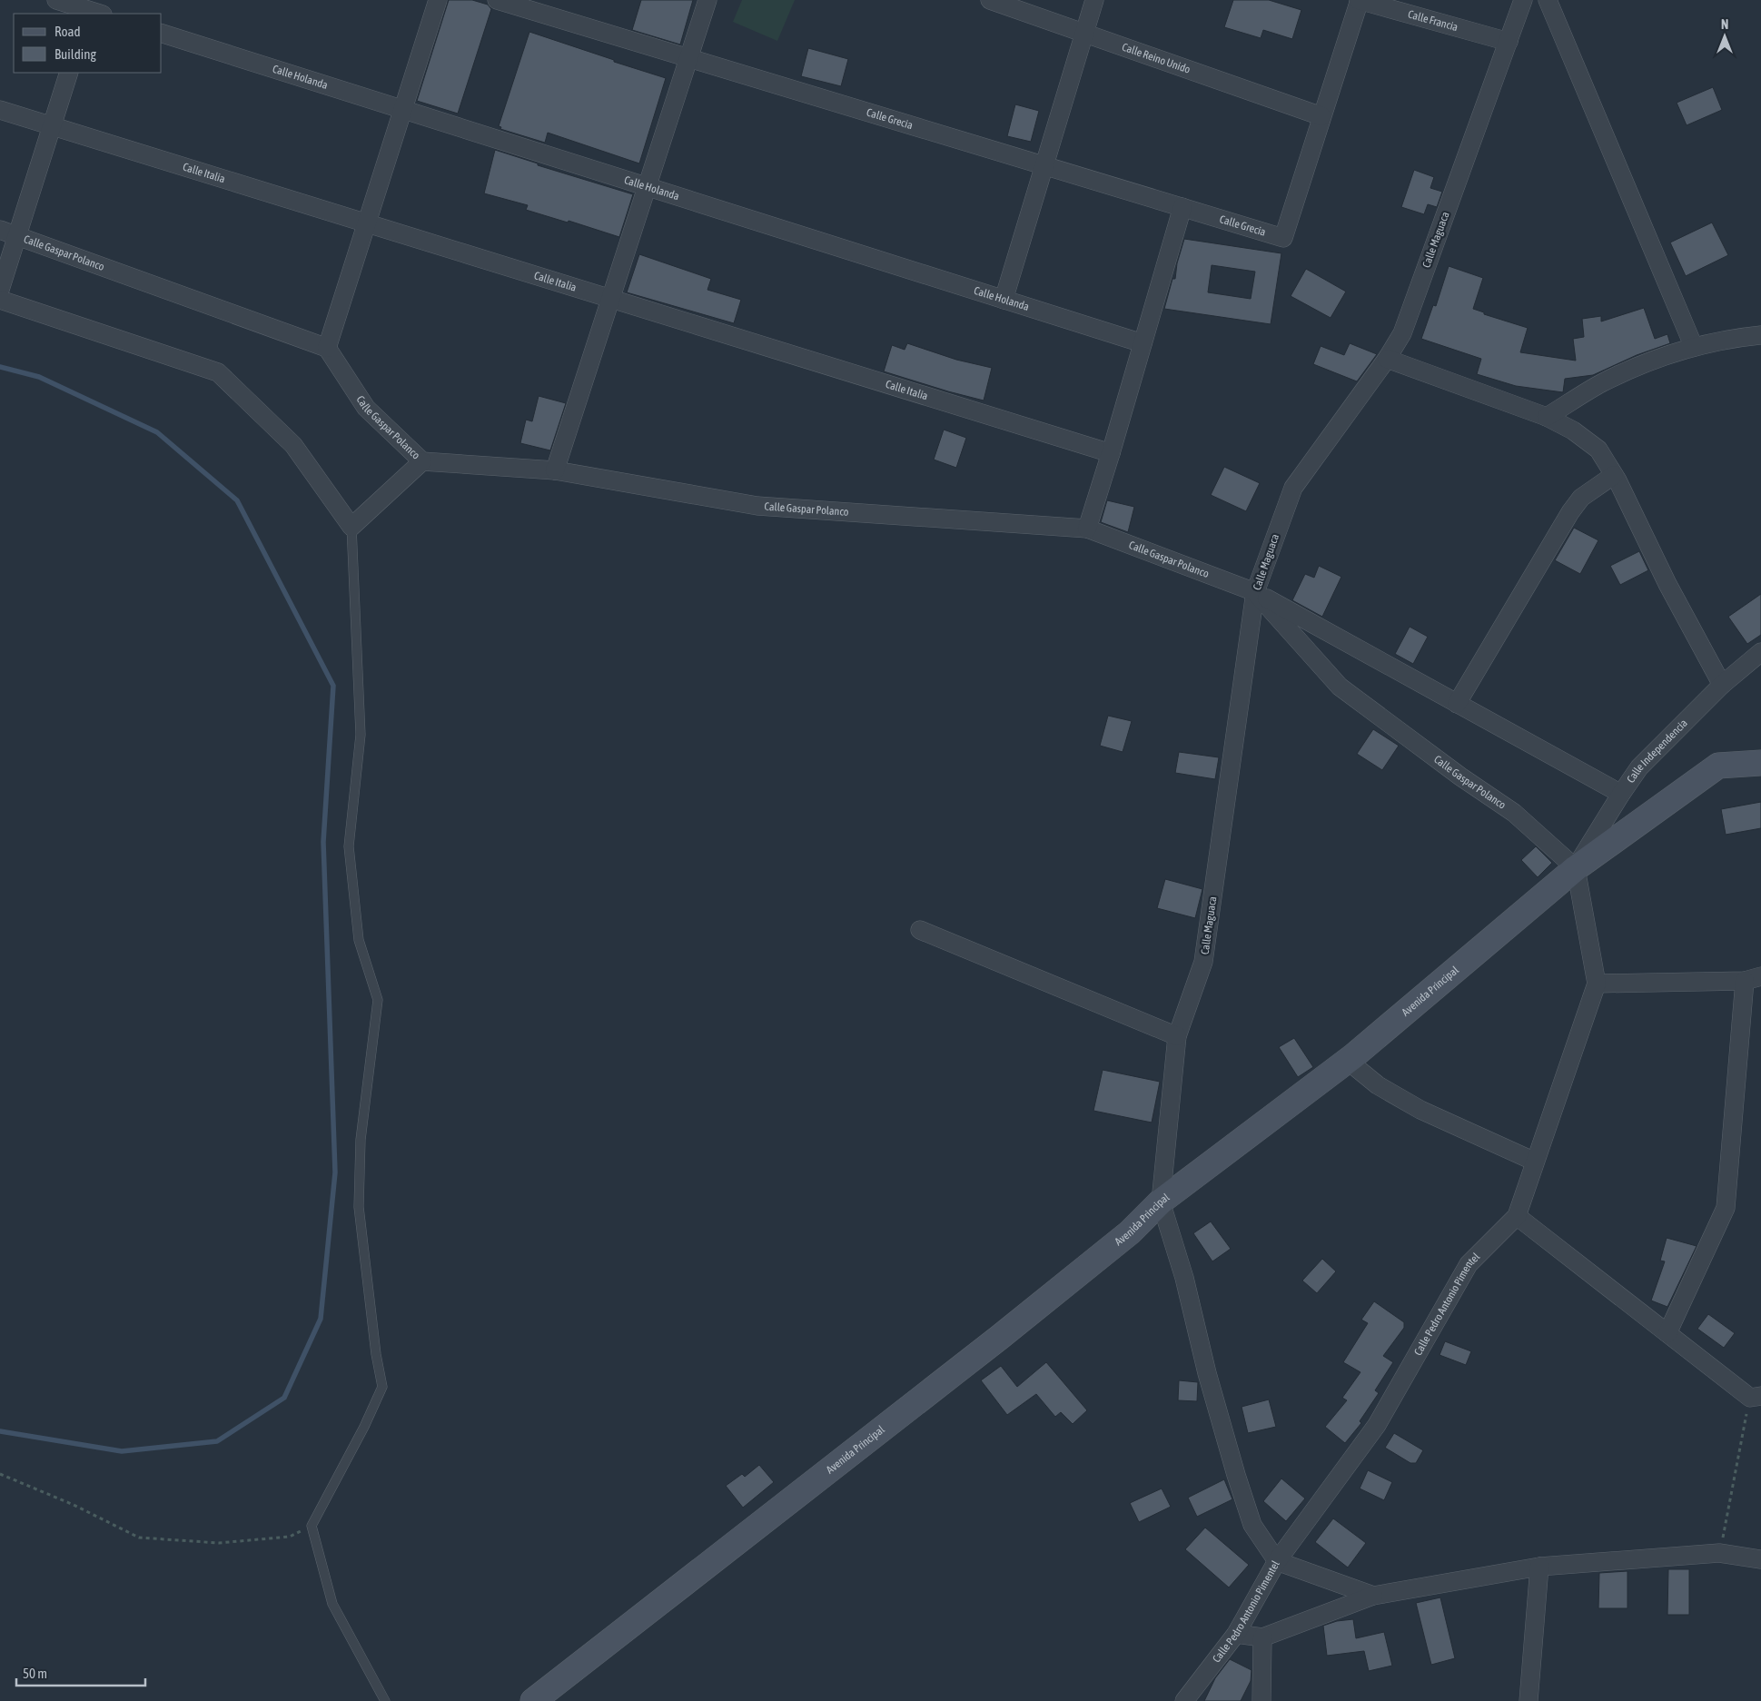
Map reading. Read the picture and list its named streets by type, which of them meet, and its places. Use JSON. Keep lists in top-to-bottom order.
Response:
{
  "streets": {
    "main road": ["Avenida Principal"],
    "street": [
      "Calle Francia",
      "Calle Reino Unido",
      "Calle Holanda",
      "Calle Grecia",
      "Calle Italia",
      "Calle Maguaca",
      "Calle Gaspar Polanco",
      "Calle Independencia",
      "Calle Pedro Antonio Pimentel"
    ]
  },
  "crossings": [
    ["Calle Francia", "Calle Maguaca"],
    ["Calle Reino Unido", "Calle Grecia"],
    ["Calle Maguaca", "Calle Gaspar Polanco"],
    ["Calle Maguaca", "Avenida Principal"],
    ["Calle Gaspar Polanco", "Calle Independencia"],
    ["Calle Gaspar Polanco", "Avenida Principal"],
    ["Calle Gaspar Polanco", "Calle Pedro Antonio Pimentel"],
    ["Calle Independencia", "Avenida Principal"],
    ["Calle Independencia", "Calle Pedro Antonio Pimentel"],
    ["Avenida Principal", "Calle Pedro Antonio Pimentel"]
  ],
  "legend": ["Road", "Building"],
  "scale_bar": "50 m",
  "north": "top"
}
